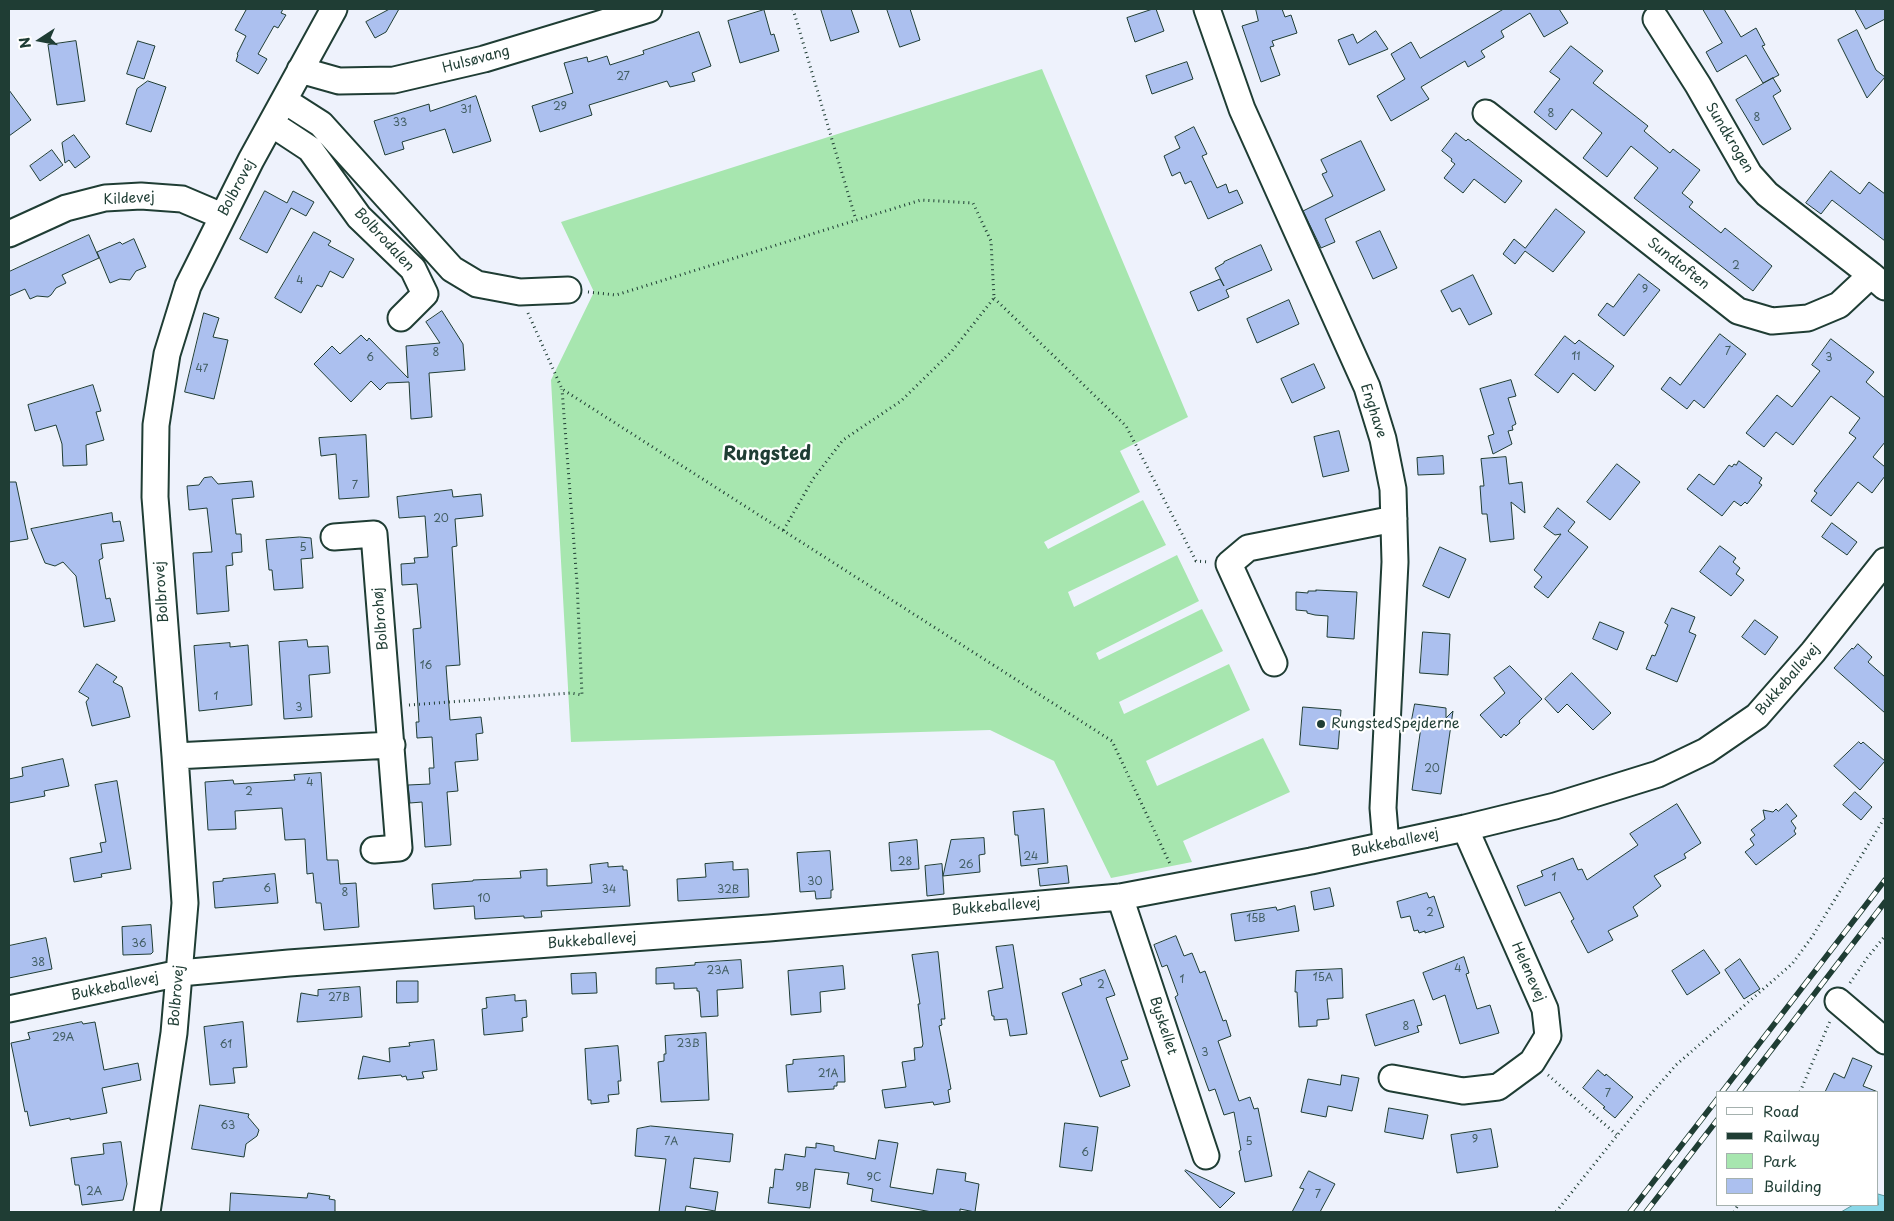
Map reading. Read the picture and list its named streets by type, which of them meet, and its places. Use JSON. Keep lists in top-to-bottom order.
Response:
{
  "streets": {
    "street": [
      "Hulsøvang",
      "Sundkrogen",
      "Bolbrovej",
      "Kildevej",
      "Bolbrodalen",
      "Sundtoften",
      "Enghave",
      "Bolbrohøj",
      "Bukkeballevej",
      "Helenevej",
      "Byskellet"
    ]
  },
  "crossings": [
    ["Hulsøvang", "Bolbrovej"],
    ["Sundkrogen", "Sundtoften"],
    ["Bolbrovej", "Kildevej"],
    ["Bolbrovej", "Bolbrodalen"],
    ["Bolbrovej", "Bukkeballevej"],
    ["Enghave", "Bukkeballevej"],
    ["Bukkeballevej", "Helenevej"],
    ["Bukkeballevej", "Byskellet"]
  ],
  "districts": ["Rungsted"],
  "places": ["RungstedSpejderne"],
  "house_numbers": [
    "27",
    "29",
    "31",
    "8",
    "8",
    "33",
    "2",
    "4",
    "9",
    "7",
    "8",
    "11",
    "6",
    "3",
    "47",
    "7",
    "20",
    "5",
    "16",
    "1",
    "3",
    "20",
    "4",
    "2",
    "24",
    "28",
    "26",
    "1",
    "30",
    "6",
    "34",
    "32B",
    "8",
    "10",
    "2",
    "15B",
    "36",
    "38",
    "4",
    "23A",
    "15A",
    "1",
    "2",
    "27B",
    "8",
    "29A",
    "23B",
    "61",
    "3",
    "21A",
    "7",
    "63",
    "9",
    "7A",
    "5",
    "6",
    "9C",
    "9B",
    "2A",
    "7"
  ],
  "legend": [
    "Road",
    "Railway",
    "Park",
    "Building"
  ],
  "north": "left"
}
